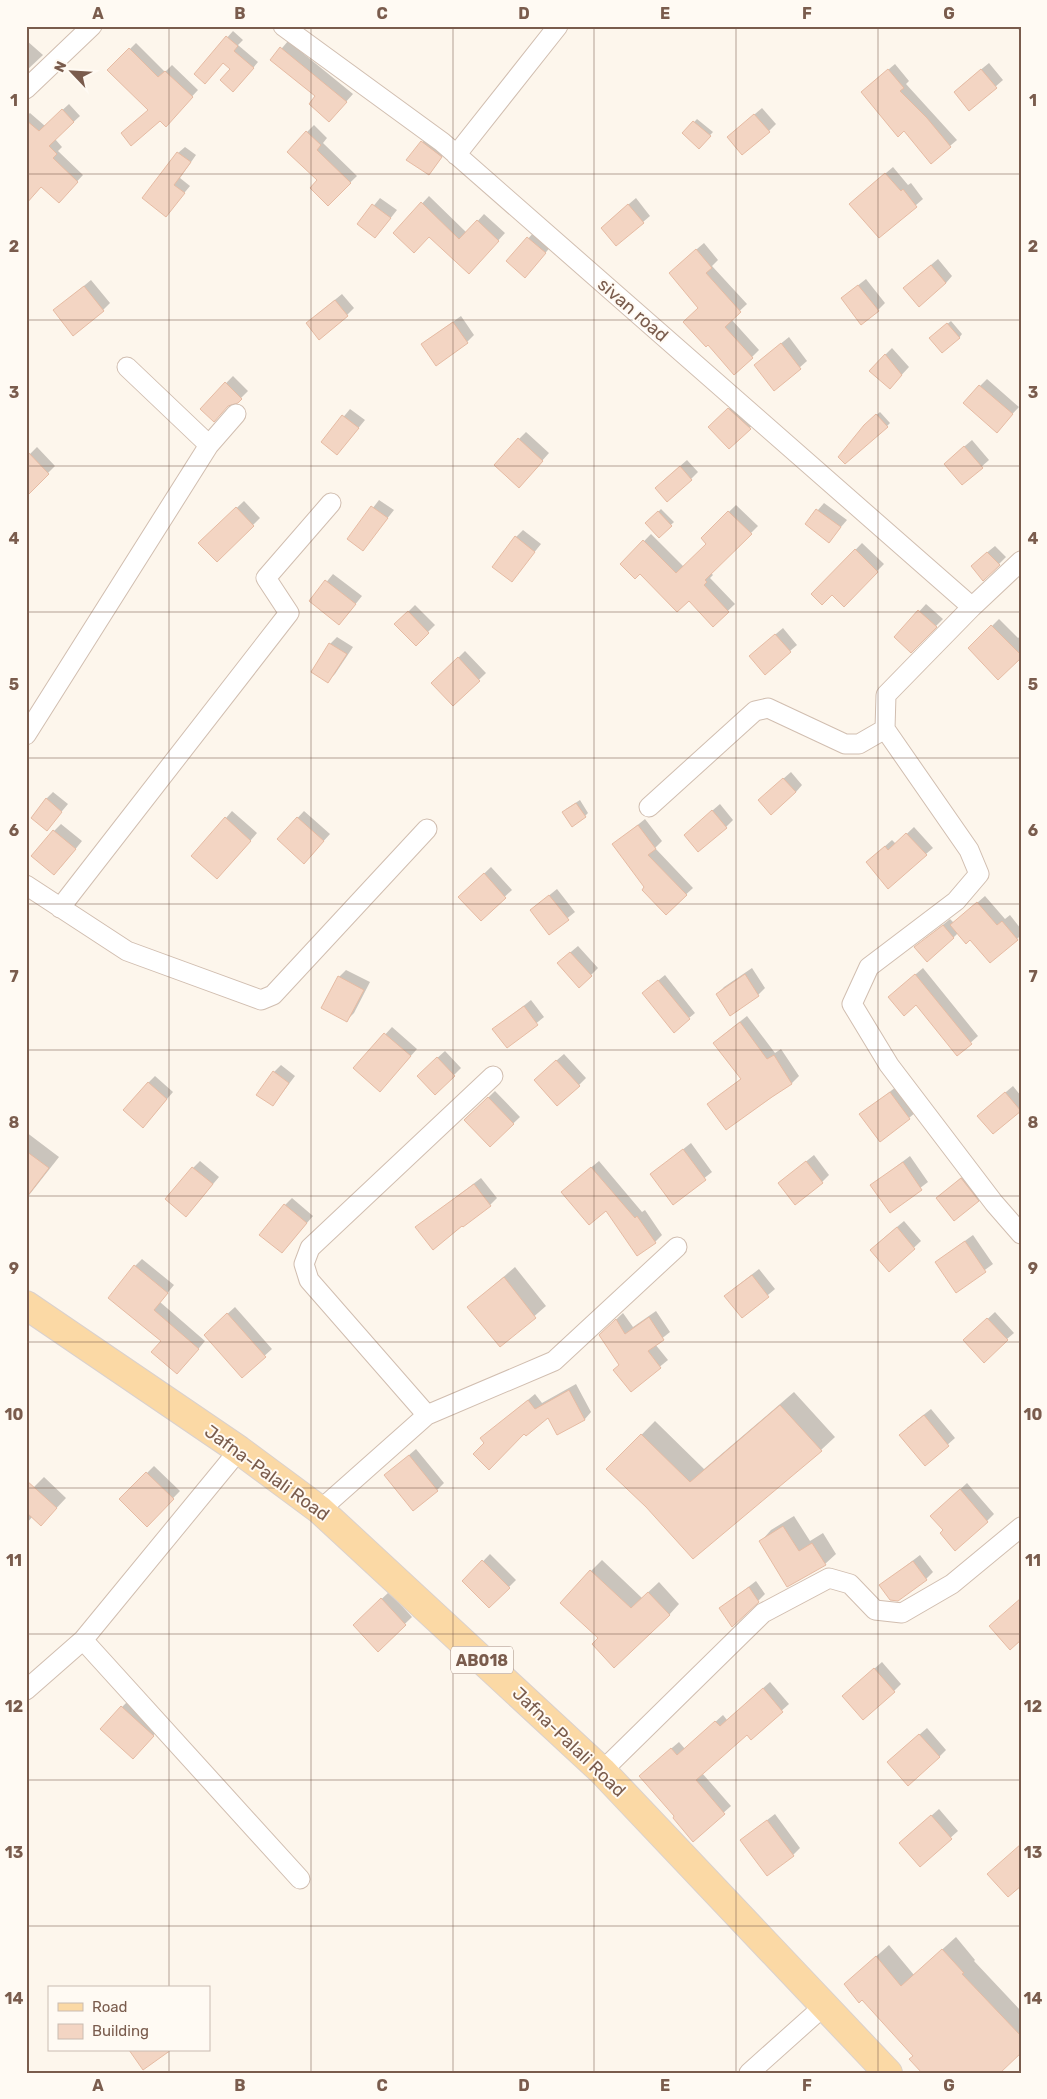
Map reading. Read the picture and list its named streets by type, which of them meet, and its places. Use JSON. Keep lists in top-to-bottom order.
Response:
{
  "streets": {
    "main road": ["Jafna-Palali Road", "AB018"],
    "street": ["sivan road"]
  },
  "legend": ["Road", "Building"],
  "north": "top left",
  "grid": {
    "columns": [
      "A",
      "B",
      "C",
      "D",
      "E",
      "F",
      "G"
    ],
    "rows": [
      "1",
      "2",
      "3",
      "4",
      "5",
      "6",
      "7",
      "8",
      "9",
      "10",
      "11",
      "12",
      "13",
      "14"
    ]
  }
}
